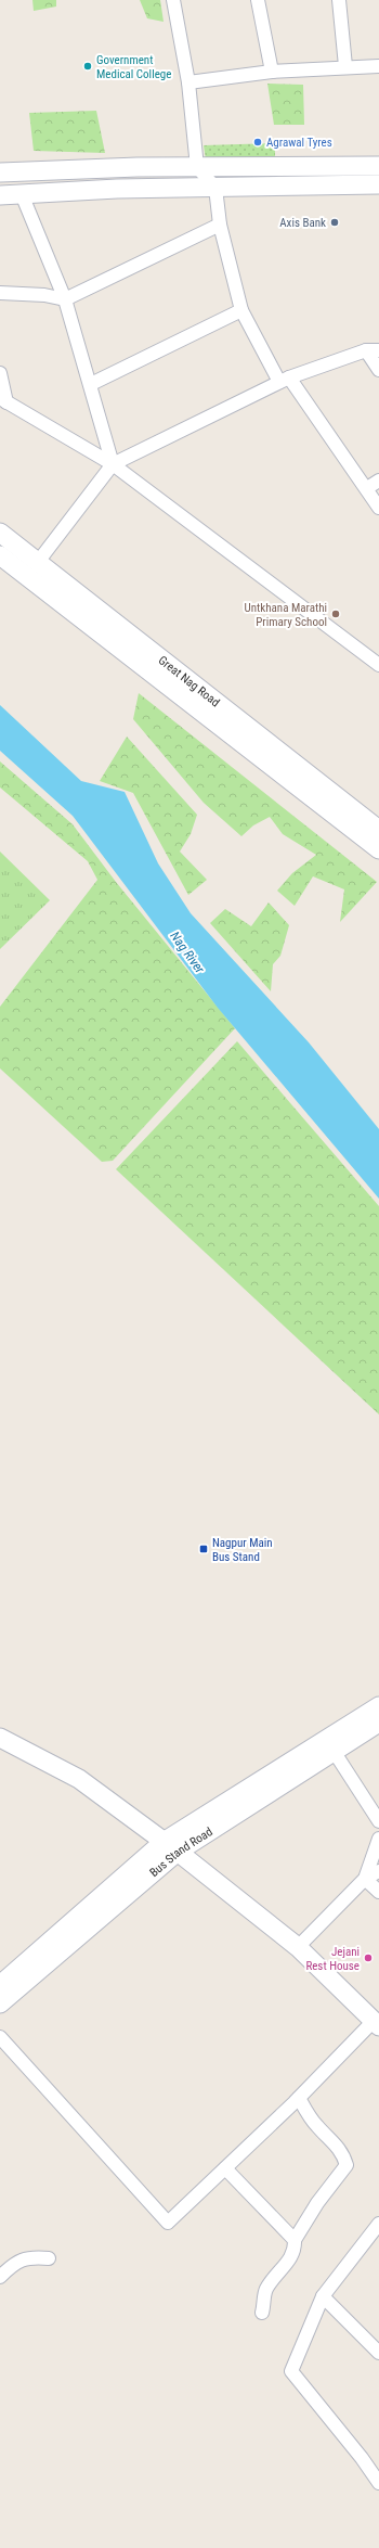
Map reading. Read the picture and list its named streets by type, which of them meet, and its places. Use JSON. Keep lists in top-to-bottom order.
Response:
{
  "streets": {
    "main road": ["Great Nag Road", "Bus Stand Road"]
  },
  "water": ["Nag River"],
  "places": {
    "other": [
      "Government Medical College",
      "Agrawal Tyres",
      "Axis Bank",
      "Untkhana Marathi Primary School",
      "Jejani Rest House"
    ],
    "transit": ["Nagpur Main Bus Stand"]
  }
}
